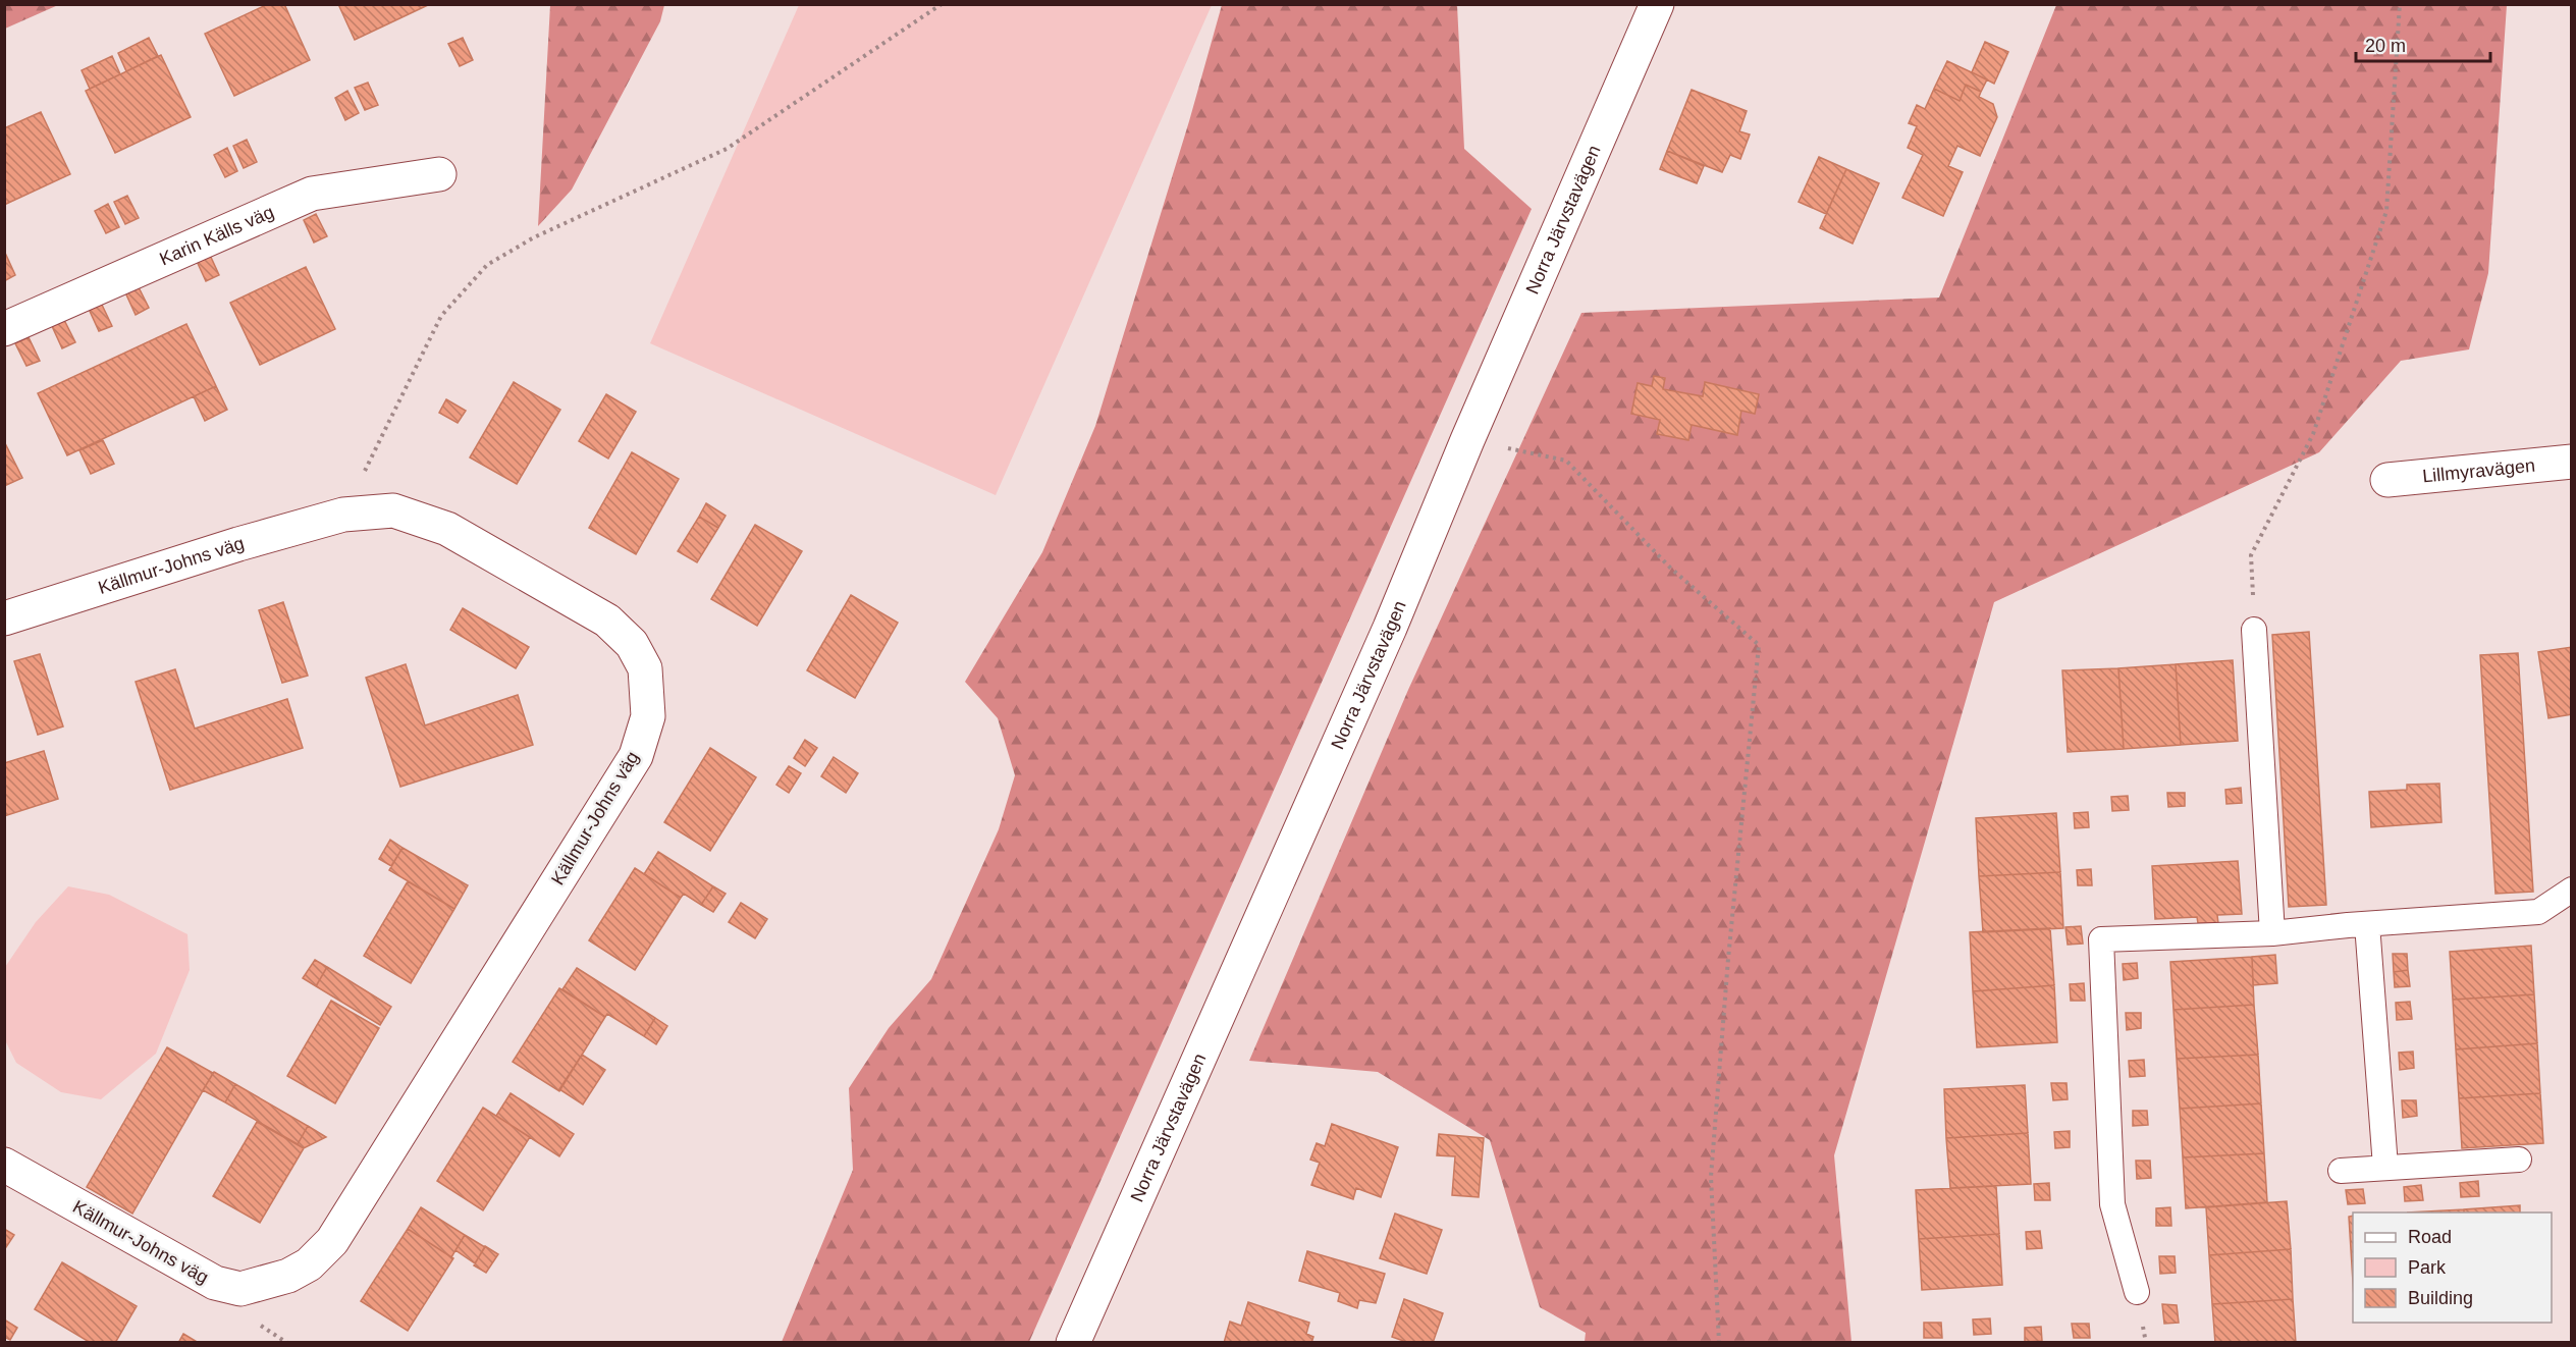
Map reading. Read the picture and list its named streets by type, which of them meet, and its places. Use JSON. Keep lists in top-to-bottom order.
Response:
{
  "streets": {
    "street": [
      "Norra Järvstavägen",
      "Karin Källs väg",
      "Lillmyravägen",
      "Källmur-Johns väg"
    ]
  },
  "legend": ["Road", "Park", "Building"],
  "scale_bar": "20 m"
}
